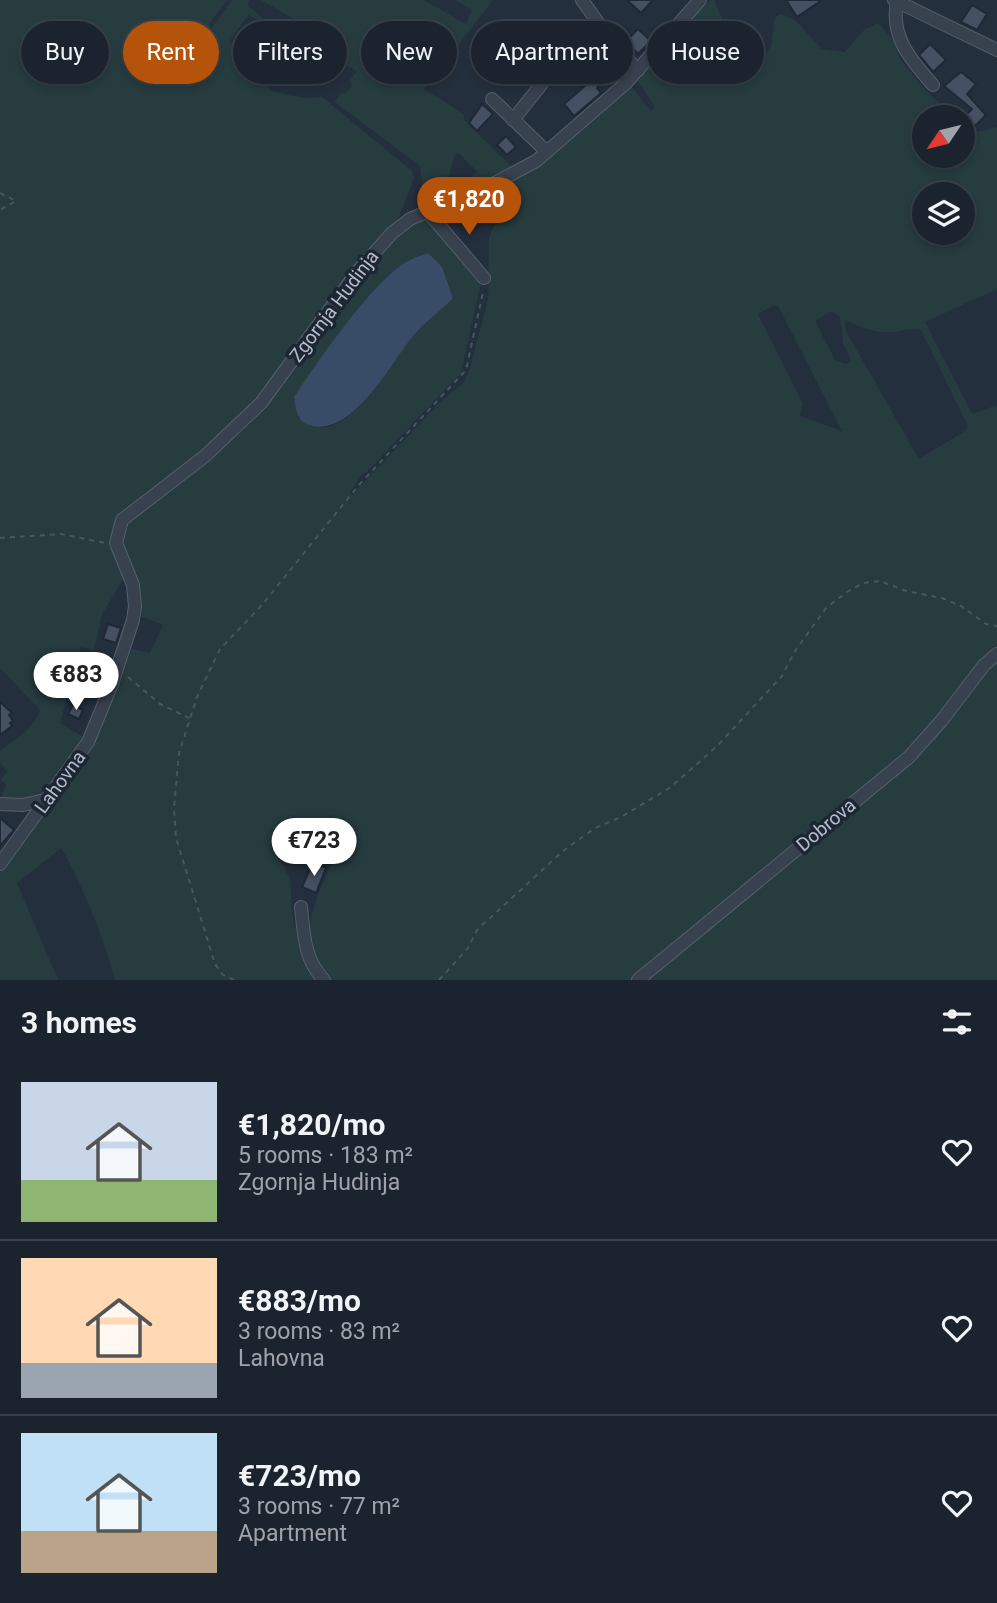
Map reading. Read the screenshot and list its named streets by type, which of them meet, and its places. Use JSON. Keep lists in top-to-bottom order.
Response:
{
  "streets": {
    "street": ["Zgornja Hudinja", "Lahovna", "Dobrova"]
  },
  "crossings": [
    ["Zgornja Hudinja", "Lahovna"]
  ],
  "north": "bottom left",
  "page": {
    "chip": [
      "Buy",
      "Rent",
      "Filters",
      "New",
      "Apartment",
      "House"
    ],
    "price": ["€1,820", "€883", "€723"],
    "heading": "3 homes",
    "list": [
      {
        "name": "€1,820/mo",
        "note": "5 rooms · 183 m² · Zgornja Hudinja"
      },
      {
        "name": "€883/mo",
        "note": "3 rooms · 83 m² · Lahovna"
      },
      {
        "name": "€723/mo",
        "note": "3 rooms · 77 m² · Apartment"
      }
    ]
  }
}
